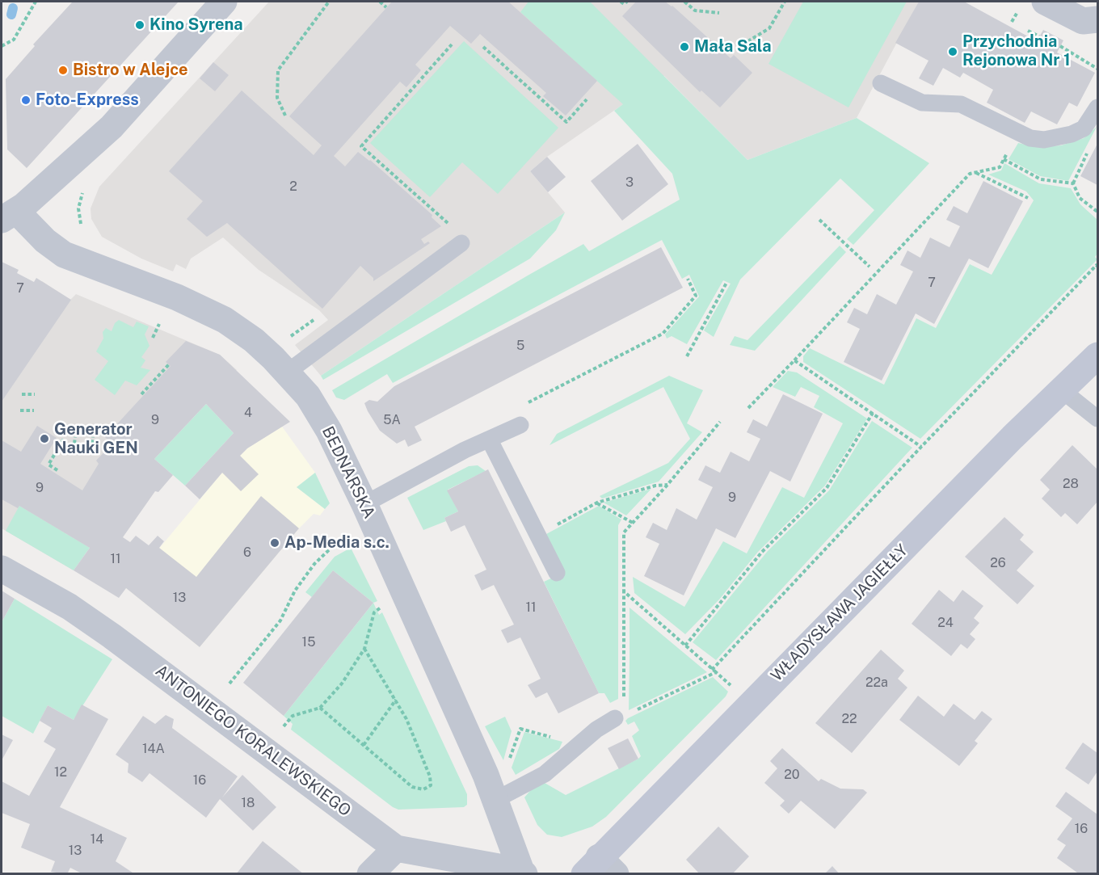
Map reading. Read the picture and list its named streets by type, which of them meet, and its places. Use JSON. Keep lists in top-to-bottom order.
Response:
{
  "streets": {
    "street": ["BEDNARSKA", "WŁADYSŁAWA JAGIEŁŁY", "ANTONIEGO KORALEWSKIEGO"]
  },
  "crossings": [
    ["BEDNARSKA", "ANTONIEGO KORALEWSKIEGO"]
  ],
  "places": [
    "Kino Syrena",
    "Mała Sala",
    "Przychodnia Rejonowa Nr 1",
    "Bistro w Alejce",
    "Foto-Express",
    "Generator Nauki GEN",
    "Ap-Media s.c."
  ],
  "house_numbers": [
    "3",
    "2",
    "7",
    "7",
    "5",
    "4",
    "9",
    "5A",
    "28",
    "9",
    "9",
    "6",
    "11",
    "26",
    "13",
    "11",
    "24",
    "15",
    "22a",
    "22",
    "14A",
    "12",
    "20",
    "16",
    "18",
    "16",
    "14",
    "13"
  ]
}
